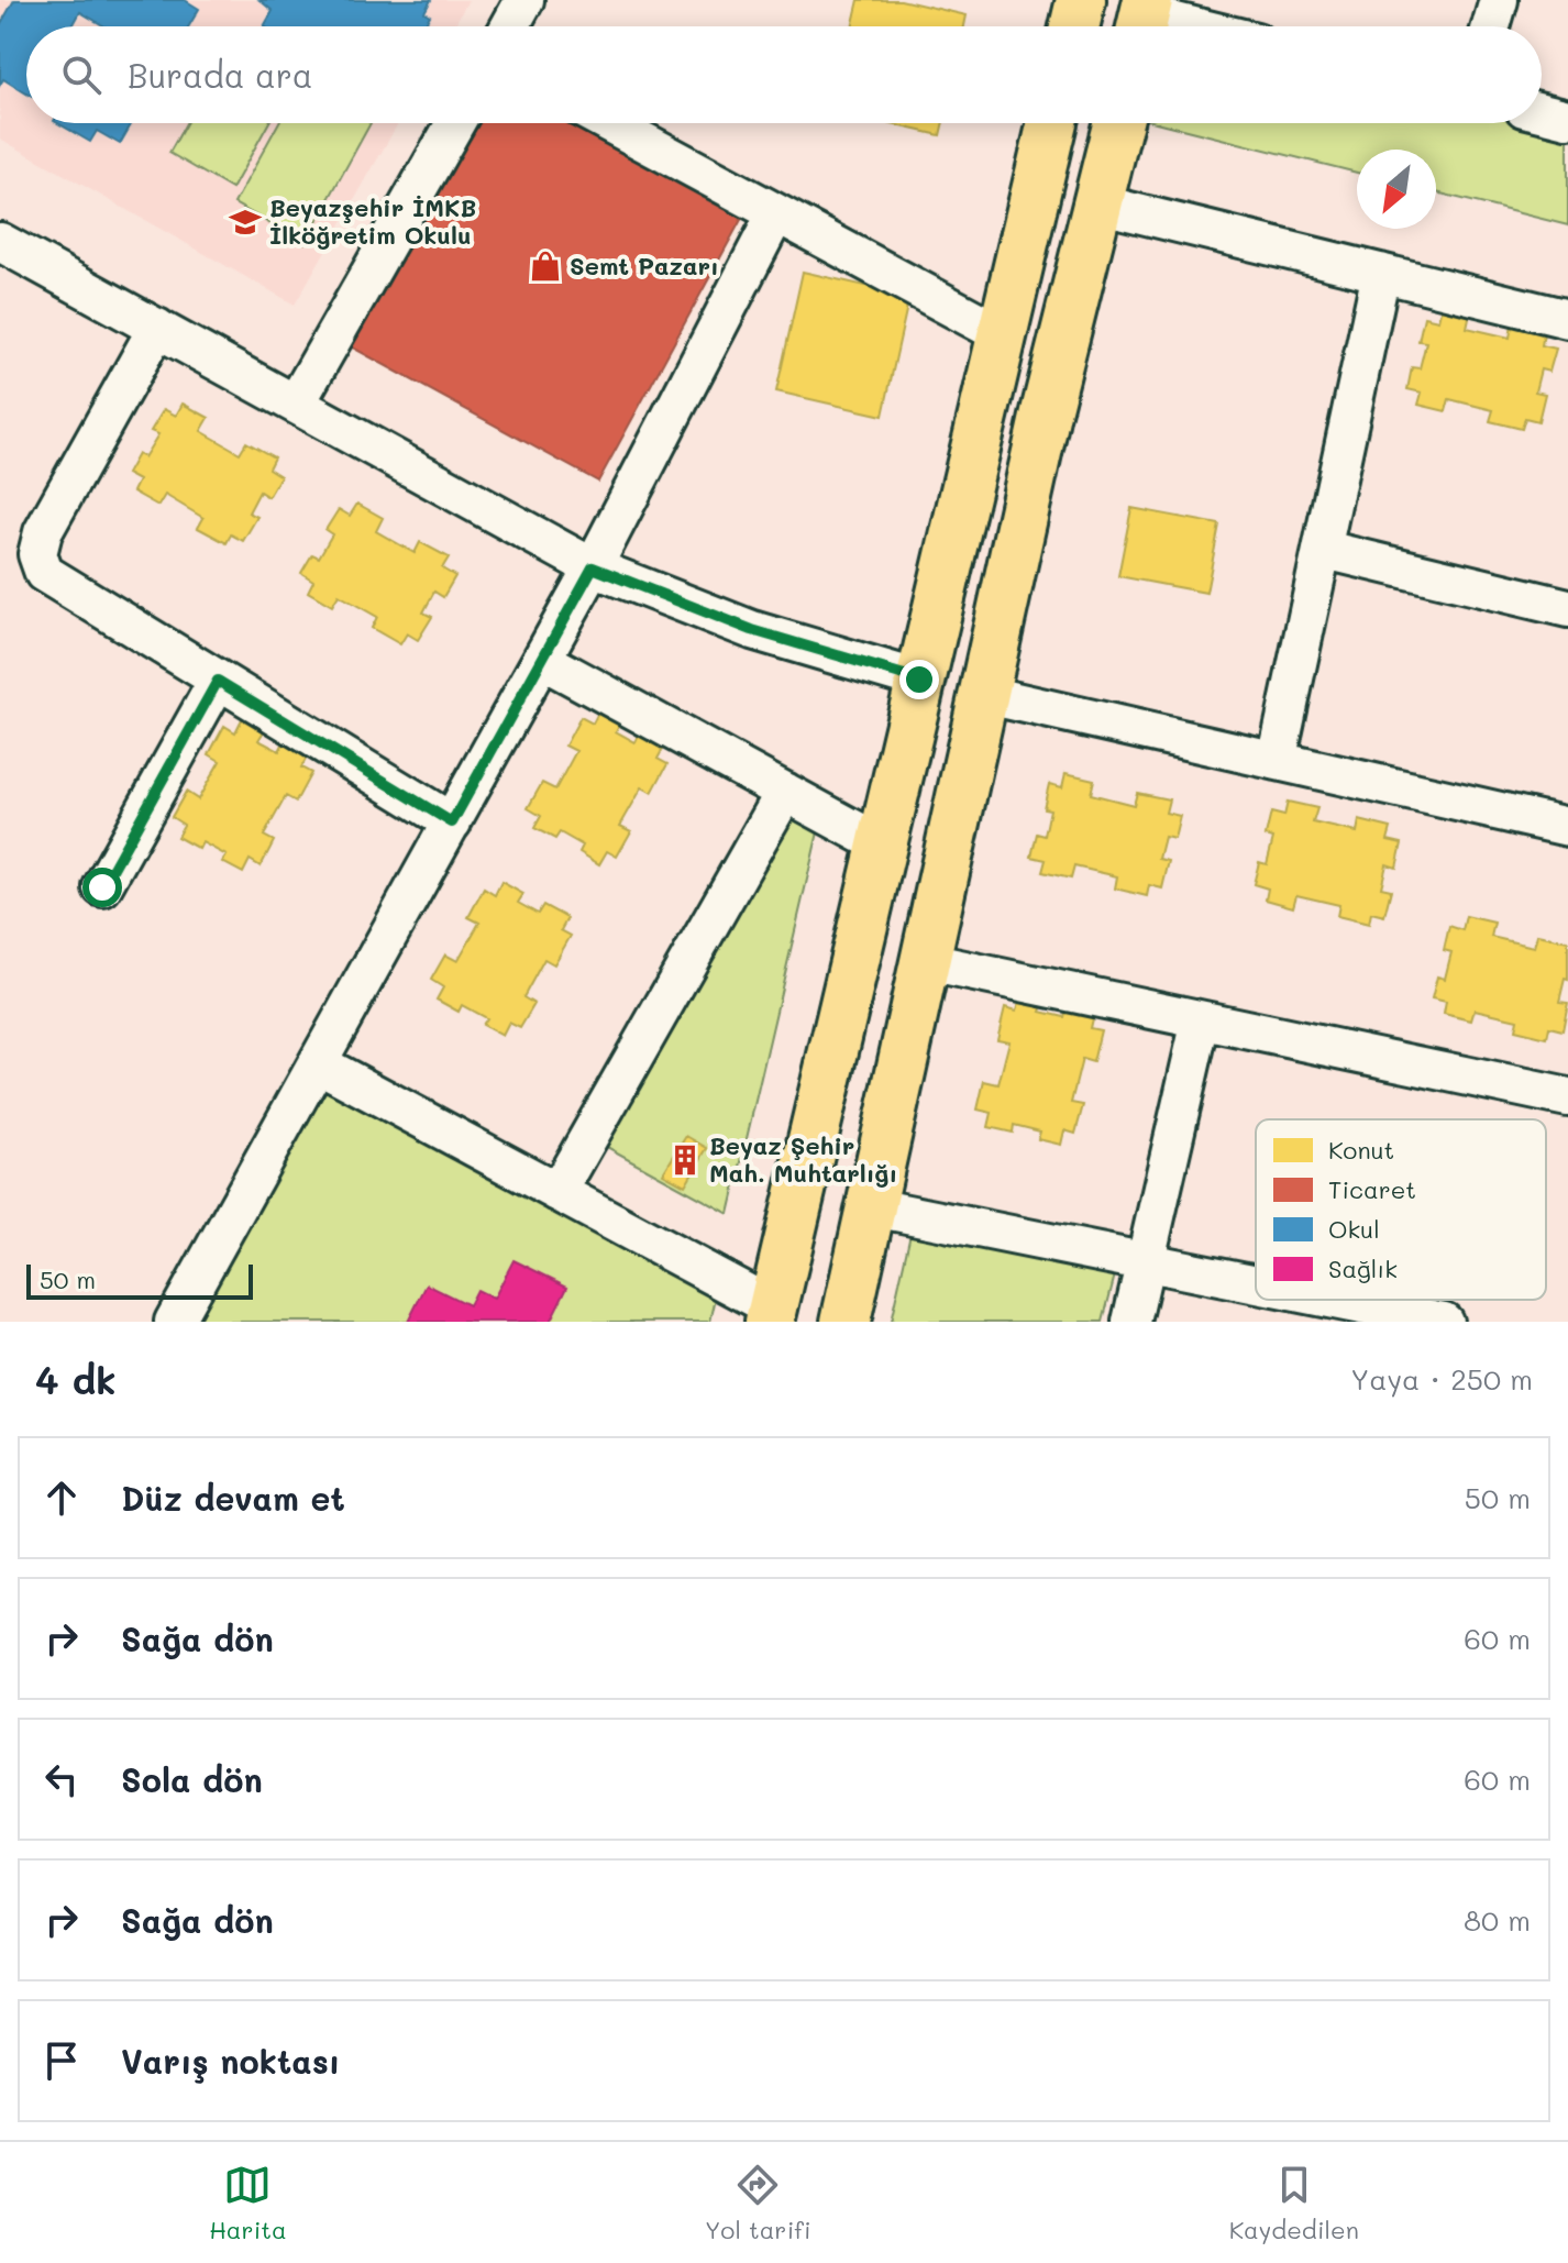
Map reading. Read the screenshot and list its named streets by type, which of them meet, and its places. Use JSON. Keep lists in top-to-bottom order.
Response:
{
  "places": {
    "school or university": ["Beyazşehir İMKB İlköğretim Okulu"],
    "shop": ["Semt Pazarı"],
    "building": ["Beyaz Şehir Mah. Muhtarlığı"]
  },
  "legend": [
    "Konut",
    "Ticaret",
    "Okul",
    "Sağlık"
  ],
  "scale_bar": "50 m",
  "north": "bottom left",
  "page": {
    "search": "Burada ara",
    "scale": "50 m",
    "heading": ["4 dk", "Yaya · 250 m"],
    "list": [
      ["Düz devam et", "50 m"],
      ["Sağa dön", "60 m"],
      ["Sola dön", "60 m"],
      ["Sağa dön", "80 m"],
      "Varış noktası"
    ],
    "nav": ["Harita", "Yol tarifi", "Kaydedilen"]
  }
}
